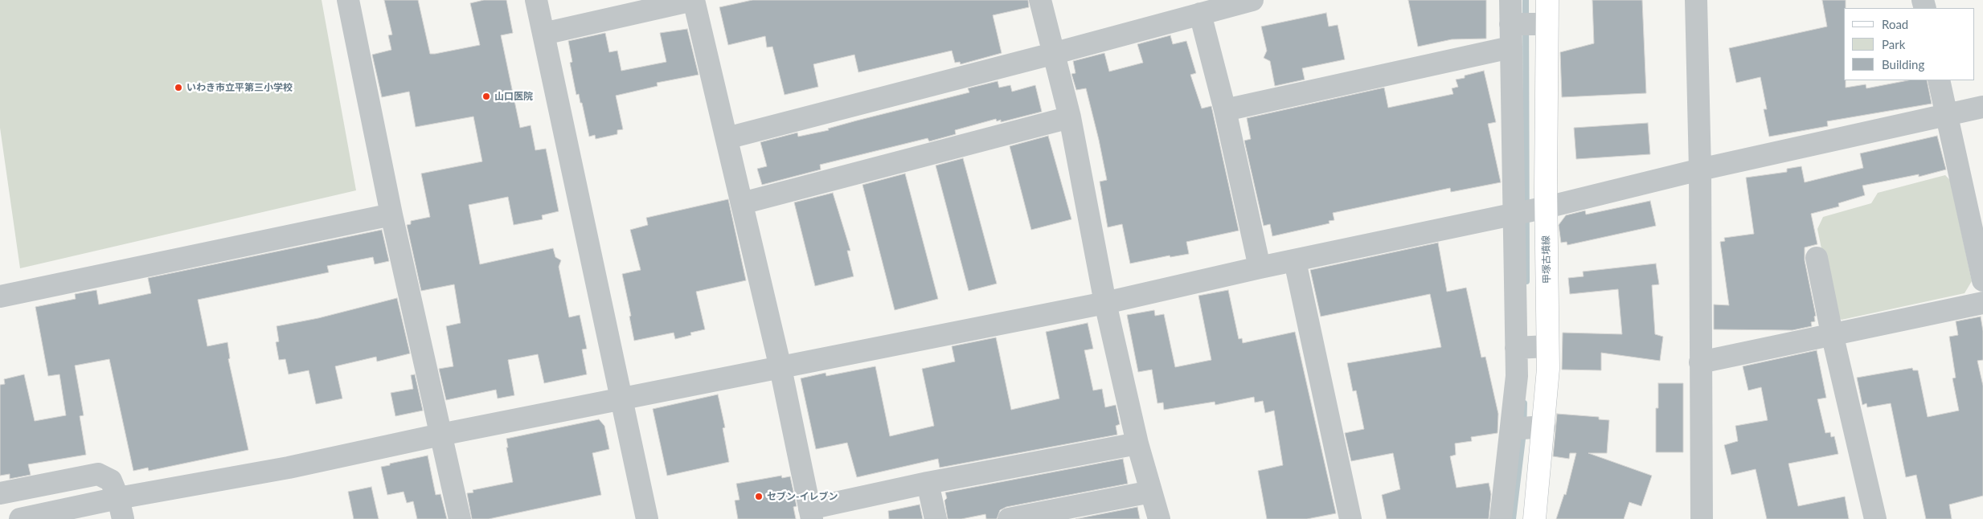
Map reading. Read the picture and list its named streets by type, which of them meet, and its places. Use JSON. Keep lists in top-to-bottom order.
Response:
{
  "streets": {
    "main road": ["甲塚古墳線"]
  },
  "places": ["いわき市立平第三小学校", "山口医院", "セブン-イレブン"],
  "legend": ["Road", "Park", "Building"]
}
